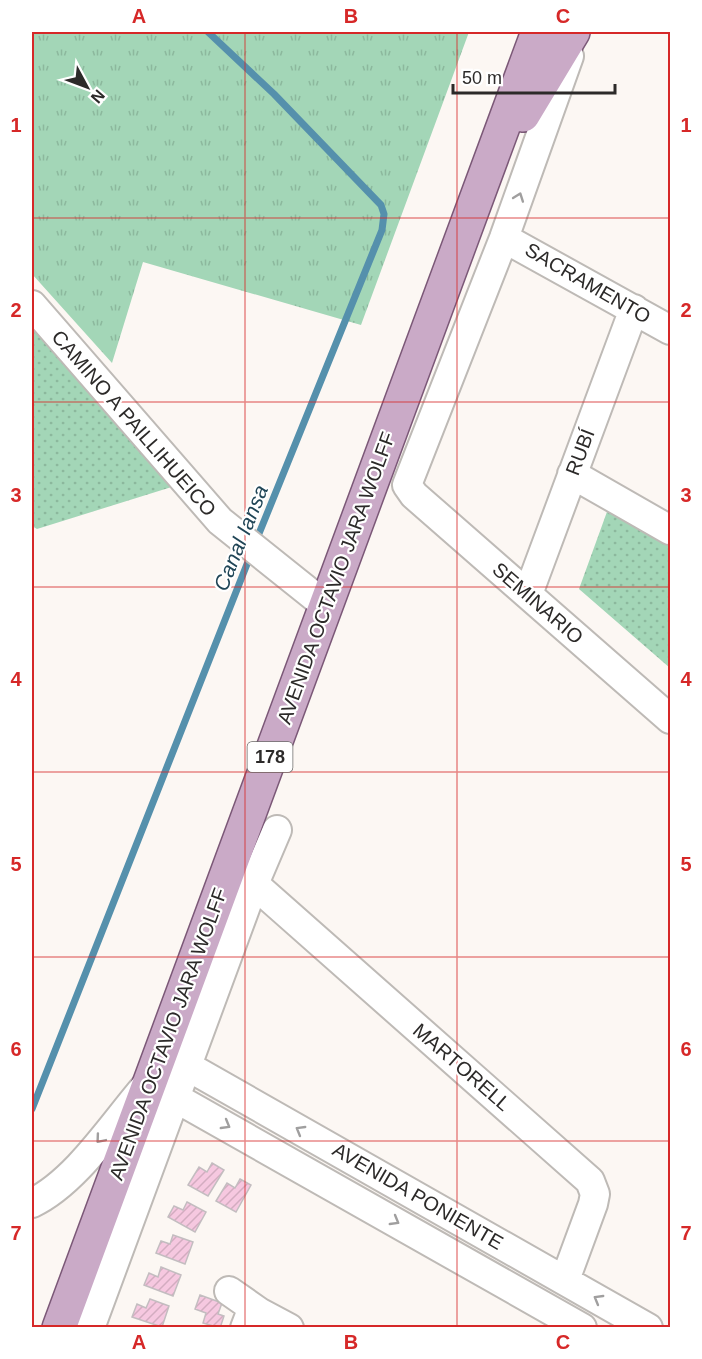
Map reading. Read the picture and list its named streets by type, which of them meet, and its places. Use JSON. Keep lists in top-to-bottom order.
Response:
{
  "streets": {
    "main road": ["AVENIDA OCTAVIO JARA WOLFF", "178"],
    "street": [
      "SACRAMENTO",
      "CAMINO A PAILLIHUEICO",
      "RUBÍ",
      "SEMINARIO",
      "MARTORELL",
      "AVENIDA PONIENTE"
    ]
  },
  "crossings": [
    ["SACRAMENTO", "RUBÍ"],
    ["SACRAMENTO", "AVENIDA OCTAVIO JARA WOLFF"],
    ["CAMINO A PAILLIHUEICO", "AVENIDA OCTAVIO JARA WOLFF"],
    ["RUBÍ", "SEMINARIO"],
    ["AVENIDA OCTAVIO JARA WOLFF", "SEMINARIO"],
    ["AVENIDA OCTAVIO JARA WOLFF", "MARTORELL"],
    ["AVENIDA OCTAVIO JARA WOLFF", "AVENIDA PONIENTE"],
    ["MARTORELL", "AVENIDA PONIENTE"]
  ],
  "water": ["Canal Iansa"],
  "scale_bar": "50 m",
  "north": "bottom right",
  "grid": {
    "columns": ["A", "B", "C"],
    "rows": [
      "1",
      "2",
      "3",
      "4",
      "5",
      "6",
      "7"
    ]
  }
}
